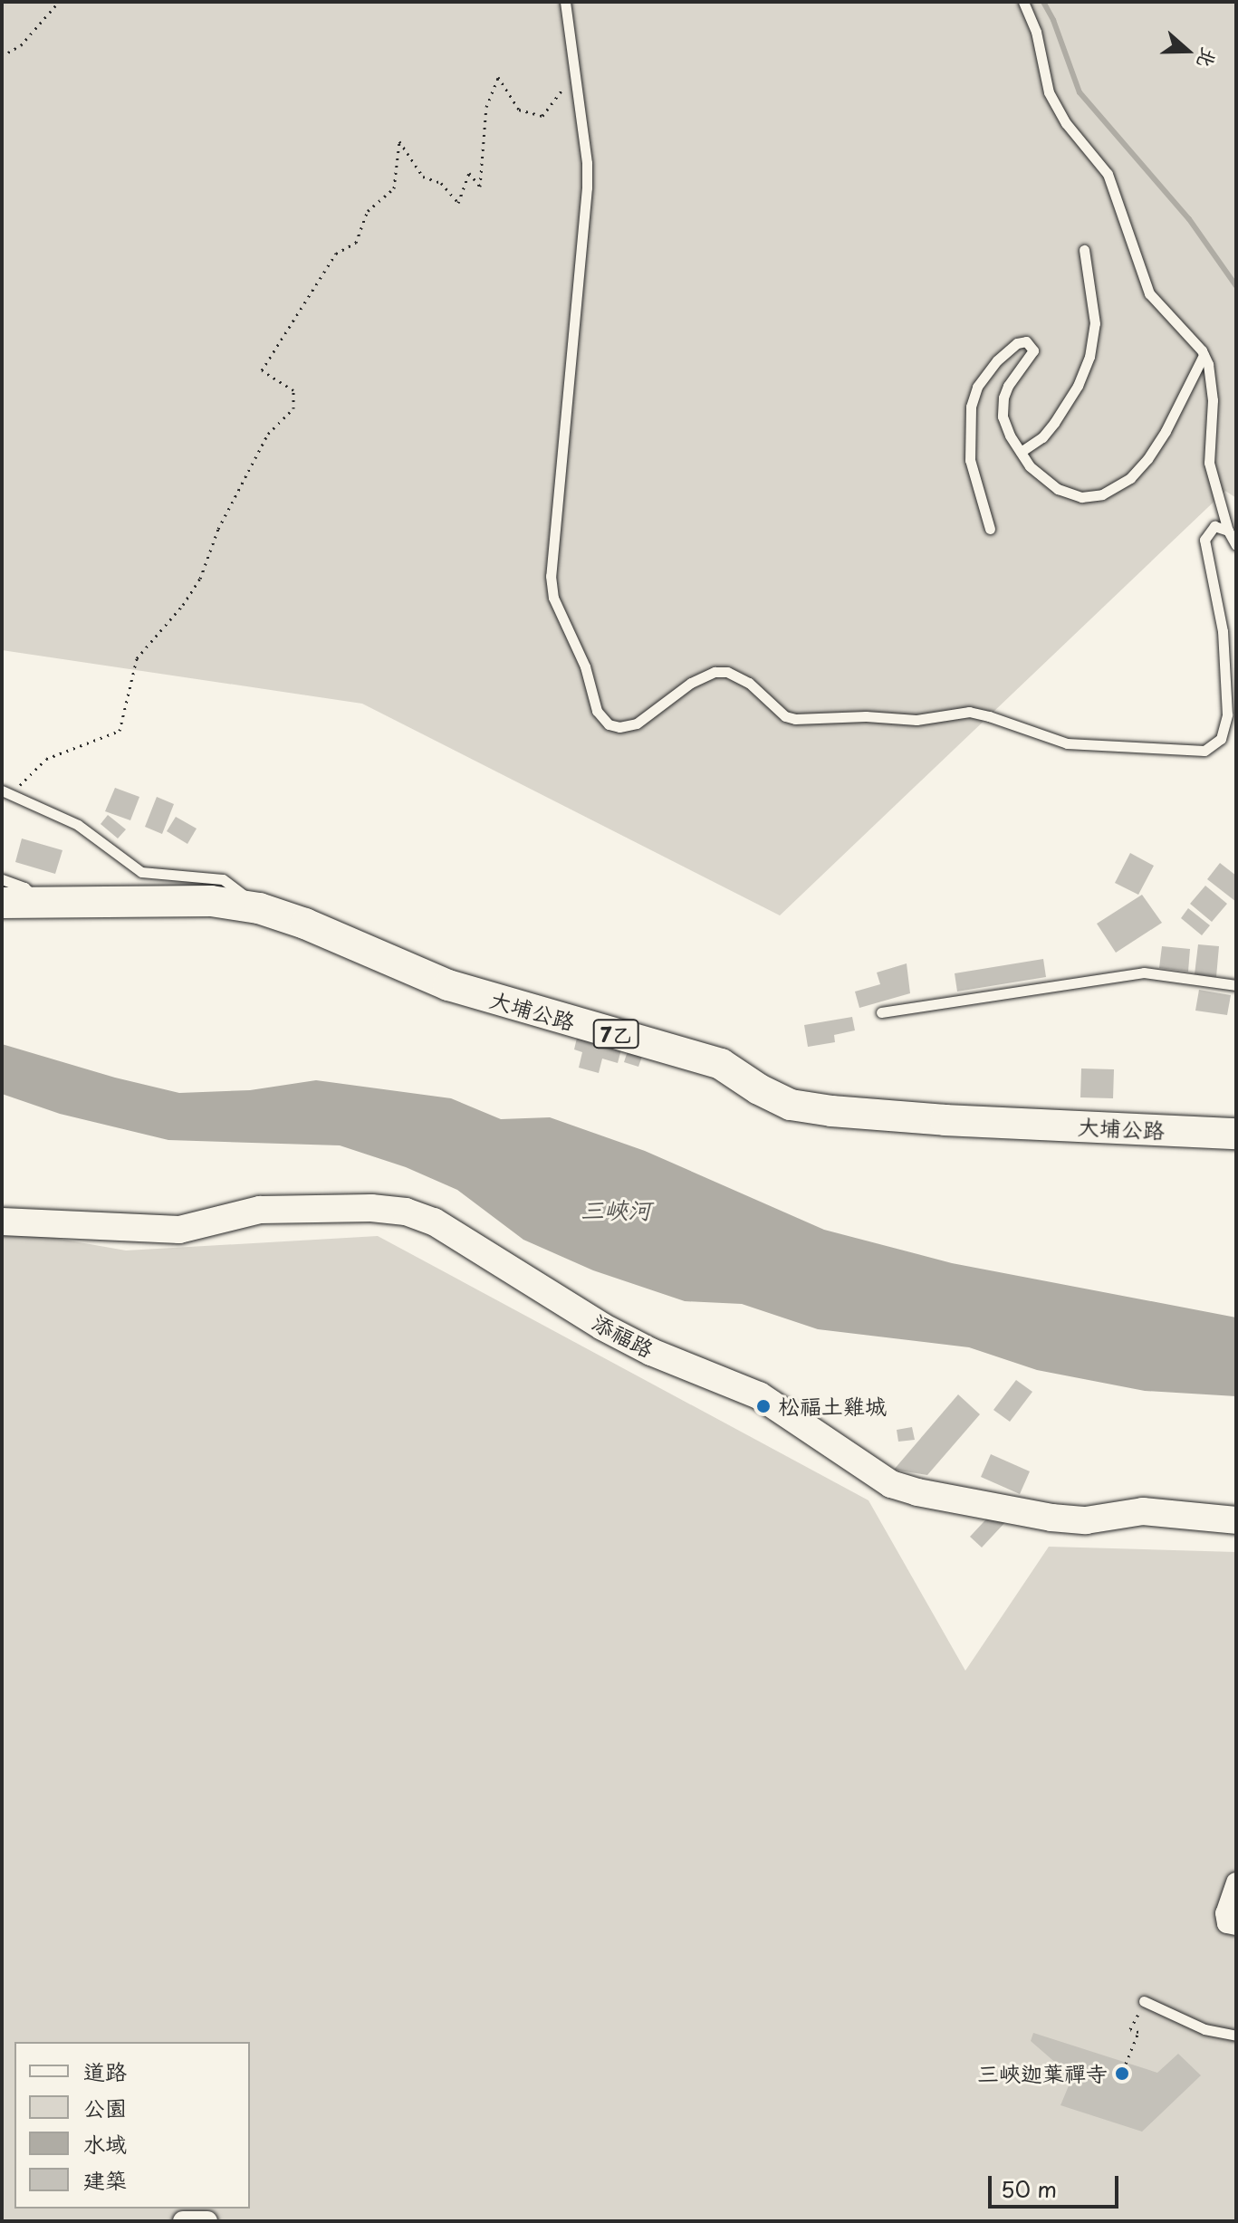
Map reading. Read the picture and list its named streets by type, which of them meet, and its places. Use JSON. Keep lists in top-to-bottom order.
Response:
{
  "streets": {
    "main road": ["大埔公路", "7乙"],
    "street": ["添福路"]
  },
  "water": ["三峽河"],
  "places": ["松福土雞城", "三峽迦葉禪寺"],
  "legend": [
    "道路",
    "公園",
    "水域",
    "建築"
  ],
  "scale_bar": "50 m",
  "north": "right"
}
